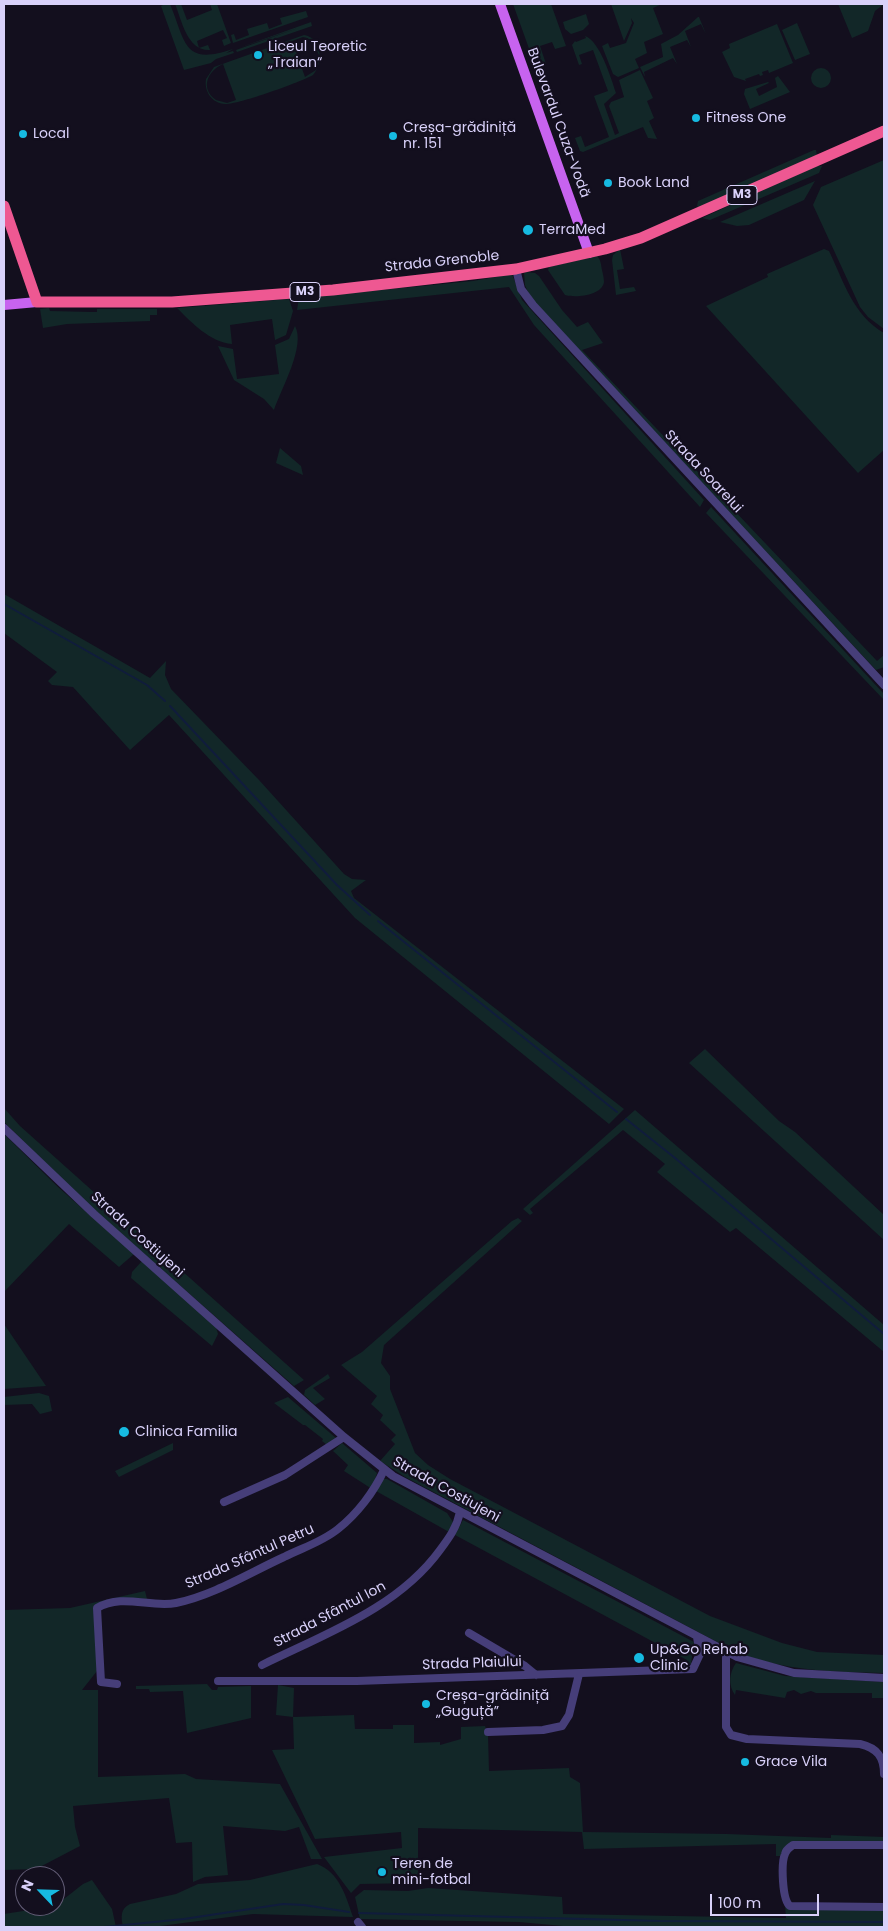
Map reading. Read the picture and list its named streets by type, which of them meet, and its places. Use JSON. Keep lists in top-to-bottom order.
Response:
{
  "streets": {
    "highway": ["M3", "Strada Grenoble"],
    "main road": ["Bulevardul Cuza-Vodă"],
    "street": [
      "Strada Soarelui",
      "Strada Costiujeni",
      "Strada Sfântul Petru",
      "Strada Sfântul Ion",
      "Strada Plaiului"
    ]
  },
  "crossings": [
    ["Bulevardul Cuza-Vodă", "Strada Grenoble"],
    ["Strada Grenoble", "Strada Soarelui"],
    ["Strada Costiujeni", "Strada Sfântul Petru"],
    ["Strada Costiujeni", "Strada Sfântul Ion"],
    ["Strada Costiujeni", "Strada Plaiului"]
  ],
  "places": [
    "Liceul Teoretic „Traian“",
    "Fitness One",
    "Local",
    "Creșa-grădiniță nr. 151",
    "Book Land",
    "TerraMed",
    "Clinica Familia",
    "Up&Go Rehab Clinic",
    "Creșa-grădiniță „Guguță”",
    "Grace Vila",
    "Teren de mini-fotbal"
  ],
  "scale_bar": "100 m",
  "north": "top left"
}
